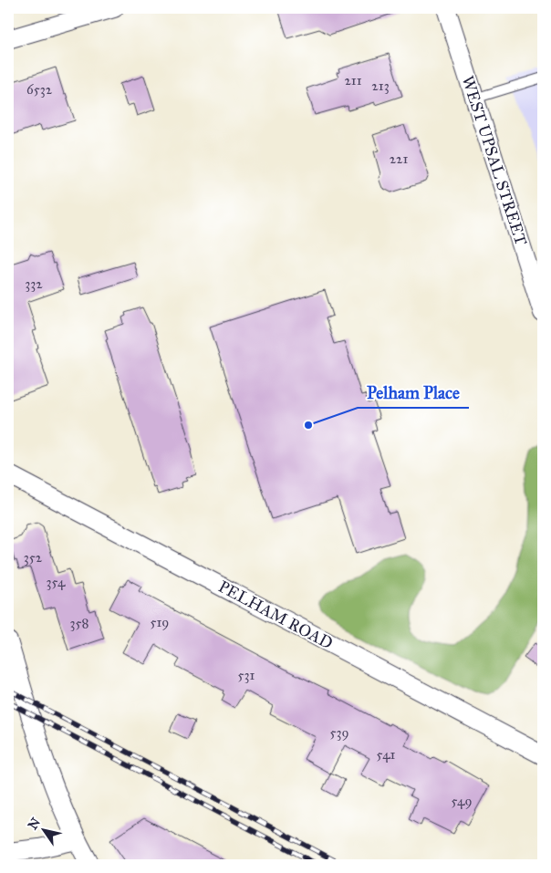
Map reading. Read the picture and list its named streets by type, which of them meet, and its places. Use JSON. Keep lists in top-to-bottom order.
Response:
{
  "streets": {
    "street": ["WEST UPSAL STREET", "PELHAM ROAD"]
  },
  "places": ["Pelham Place"],
  "house_numbers": [
    "211",
    "213",
    "6532",
    "221",
    "332",
    "352",
    "354",
    "519",
    "358",
    "531",
    "539",
    "541",
    "549"
  ],
  "north": "top left"
}
